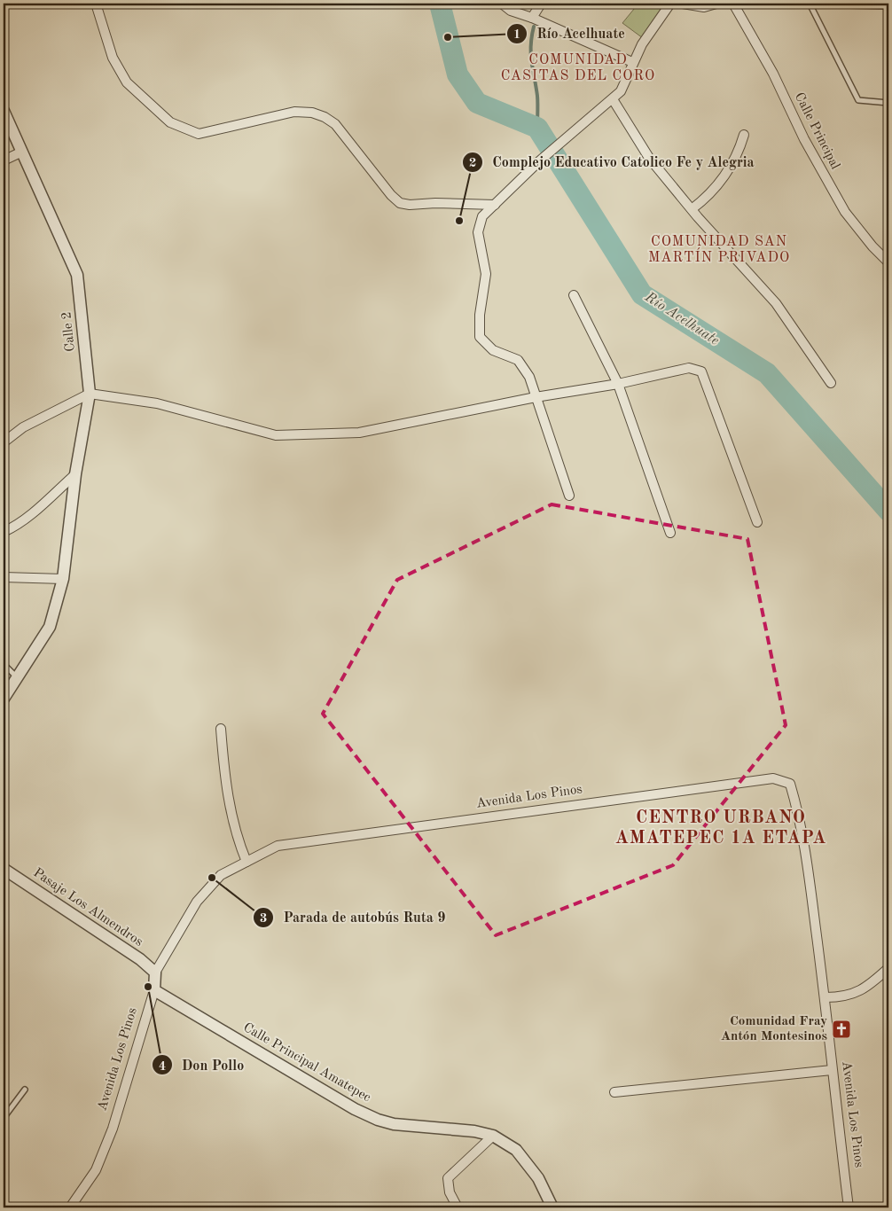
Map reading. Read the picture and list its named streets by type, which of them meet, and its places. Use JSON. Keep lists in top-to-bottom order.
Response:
{
  "streets": {
    "street": [
      "Calle Principal",
      "Calle 2",
      "Avenida Los Pinos",
      "Pasaje Los Almendros",
      "Calle Principal Amatepec"
    ]
  },
  "crossings": [
    ["Avenida Los Pinos", "Pasaje Los Almendros"],
    ["Avenida Los Pinos", "Calle Principal Amatepec"]
  ],
  "districts": ["COMUNIDAD CASITAS DEL CORO", "COMUNIDAD SAN MARTÍN PRIVADO", "CENTRO URBANO AMATEPEC 1A ETAPA"],
  "water": ["Río Acelhuate"],
  "places": {
    "other": [
      "Río Acelhuate",
      "Complejo Educativo Catolico Fe y Alegria",
      "Parada de autobús Ruta 9",
      "Don Pollo"
    ],
    "church": ["Comunidad Fray Antón Montesinos"]
  }
}
